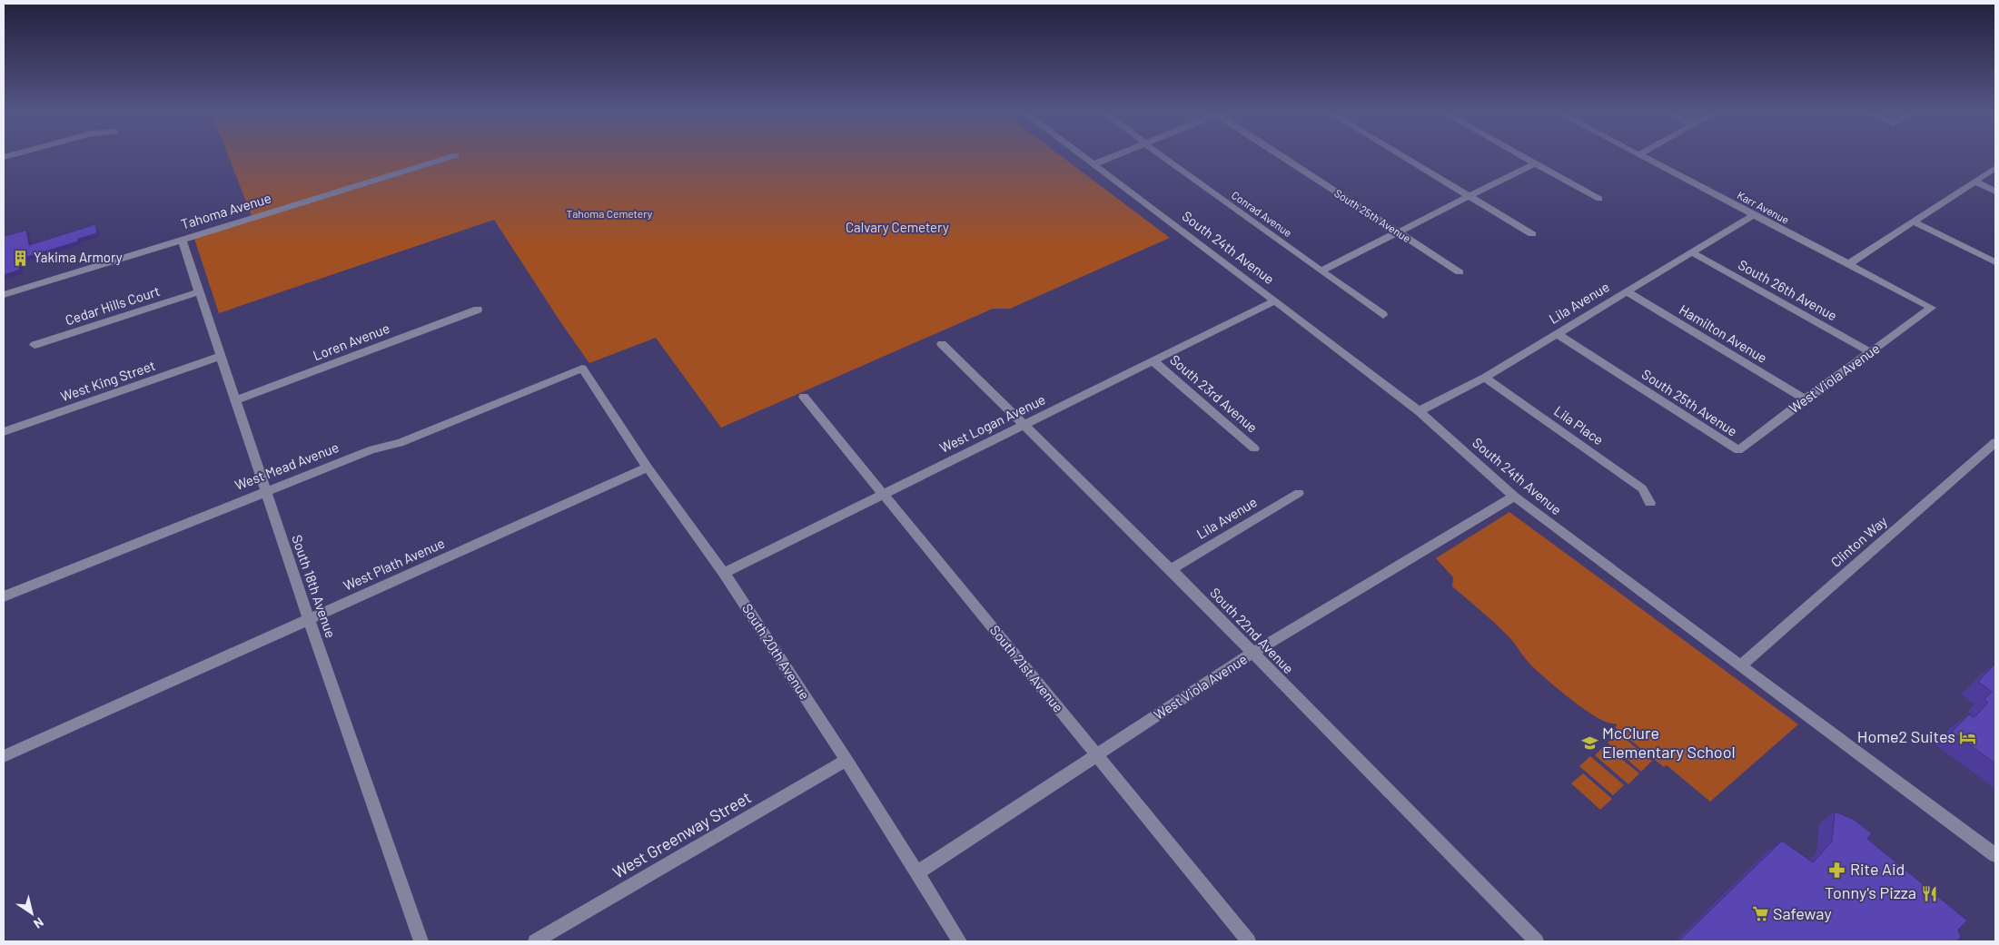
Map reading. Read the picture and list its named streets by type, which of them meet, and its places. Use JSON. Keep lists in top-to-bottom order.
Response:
{
  "streets": {
    "street": [
      "Karr Avenue",
      "Tahoma Avenue",
      "Conrad Avenue",
      "South 25th Avenue",
      "South 24th Avenue",
      "South 26th Avenue",
      "Lila Avenue",
      "Cedar Hills Court",
      "Hamilton Avenue",
      "Loren Avenue",
      "West Viola Avenue",
      "West King Street",
      "South 23rd Avenue",
      "West Logan Avenue",
      "Lila Place",
      "West Mead Avenue",
      "Clinton Way",
      "West Plath Avenue",
      "South 18th Avenue",
      "South 22nd Avenue",
      "South 20th Avenue",
      "South 21st Avenue",
      "West Greenway Street"
    ]
  },
  "crossings": [
    ["Karr Avenue", "Lila Avenue"],
    ["Karr Avenue", "West Viola Avenue"],
    ["Tahoma Avenue", "South 18th Avenue"],
    ["South 25th Avenue", "Lila Avenue"],
    ["South 25th Avenue", "West Viola Avenue"],
    ["South 24th Avenue", "Lila Avenue"],
    ["South 24th Avenue", "West Viola Avenue"],
    ["South 24th Avenue", "West Logan Avenue"],
    ["South 24th Avenue", "Clinton Way"],
    ["South 26th Avenue", "Lila Avenue"],
    ["South 26th Avenue", "West Viola Avenue"],
    ["Lila Avenue", "Hamilton Avenue"],
    ["Lila Avenue", "Lila Place"],
    ["Lila Avenue", "South 22nd Avenue"],
    ["Cedar Hills Court", "South 18th Avenue"],
    ["Hamilton Avenue", "West Viola Avenue"],
    ["Loren Avenue", "South 18th Avenue"],
    ["West Viola Avenue", "South 22nd Avenue"],
    ["West Viola Avenue", "South 20th Avenue"],
    ["West Viola Avenue", "South 21st Avenue"],
    ["West King Street", "South 18th Avenue"],
    ["South 23rd Avenue", "West Logan Avenue"],
    ["West Logan Avenue", "South 22nd Avenue"],
    ["West Logan Avenue", "South 20th Avenue"],
    ["West Logan Avenue", "South 21st Avenue"],
    ["West Mead Avenue", "South 18th Avenue"],
    ["West Mead Avenue", "South 20th Avenue"],
    ["West Plath Avenue", "South 18th Avenue"],
    ["West Plath Avenue", "South 20th Avenue"],
    ["South 20th Avenue", "West Greenway Street"]
  ],
  "parks": ["Tahoma Cemetery", "Calvary Cemetery"],
  "places": {
    "building": ["Yakima Armory"],
    "hotel": ["Home2 Suites"],
    "school or university": ["McClure Elementary School"],
    "pharmacy": ["Rite Aid"],
    "restaurant": ["Tonny's Pizza"],
    "supermarket": ["Safeway"]
  },
  "north": "bottom right"
}
